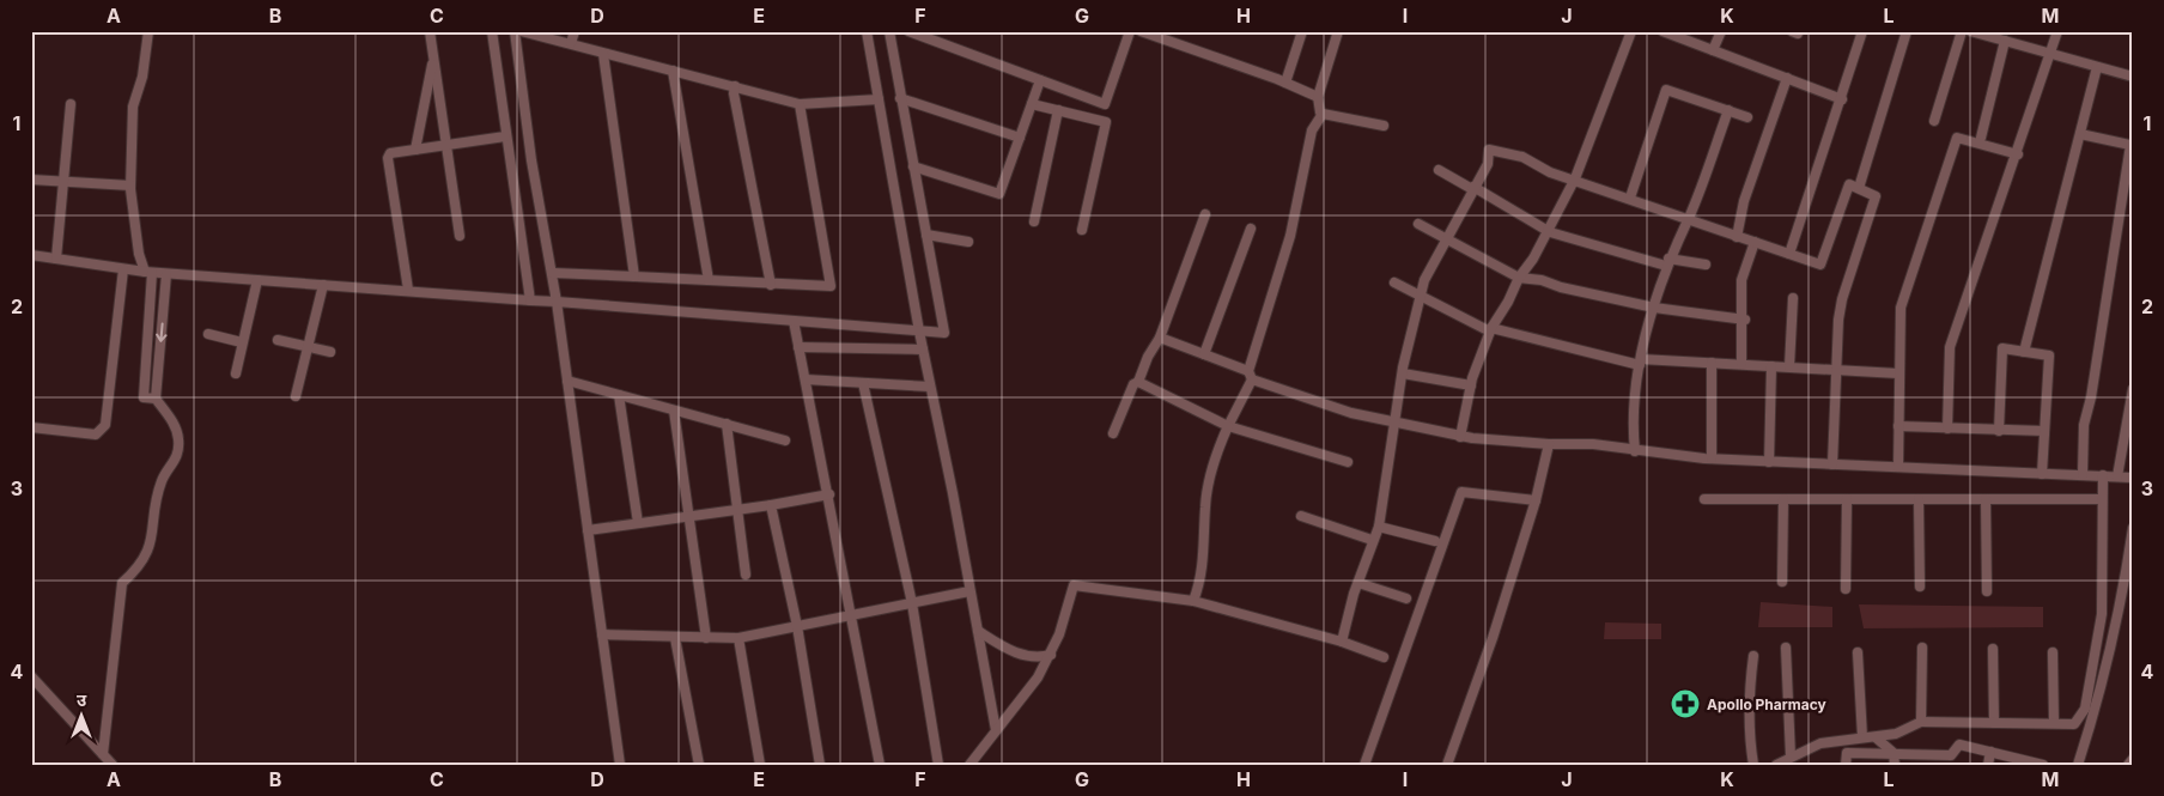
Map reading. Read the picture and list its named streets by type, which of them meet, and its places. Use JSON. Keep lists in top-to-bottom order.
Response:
{
  "places": {
    "pharmacy": ["Apollo Pharmacy"]
  },
  "north": "top",
  "grid": {
    "columns": [
      "A",
      "B",
      "C",
      "D",
      "E",
      "F",
      "G",
      "H",
      "I",
      "J",
      "K",
      "L",
      "M"
    ],
    "rows": [
      "1",
      "2",
      "3",
      "4"
    ]
  }
}
